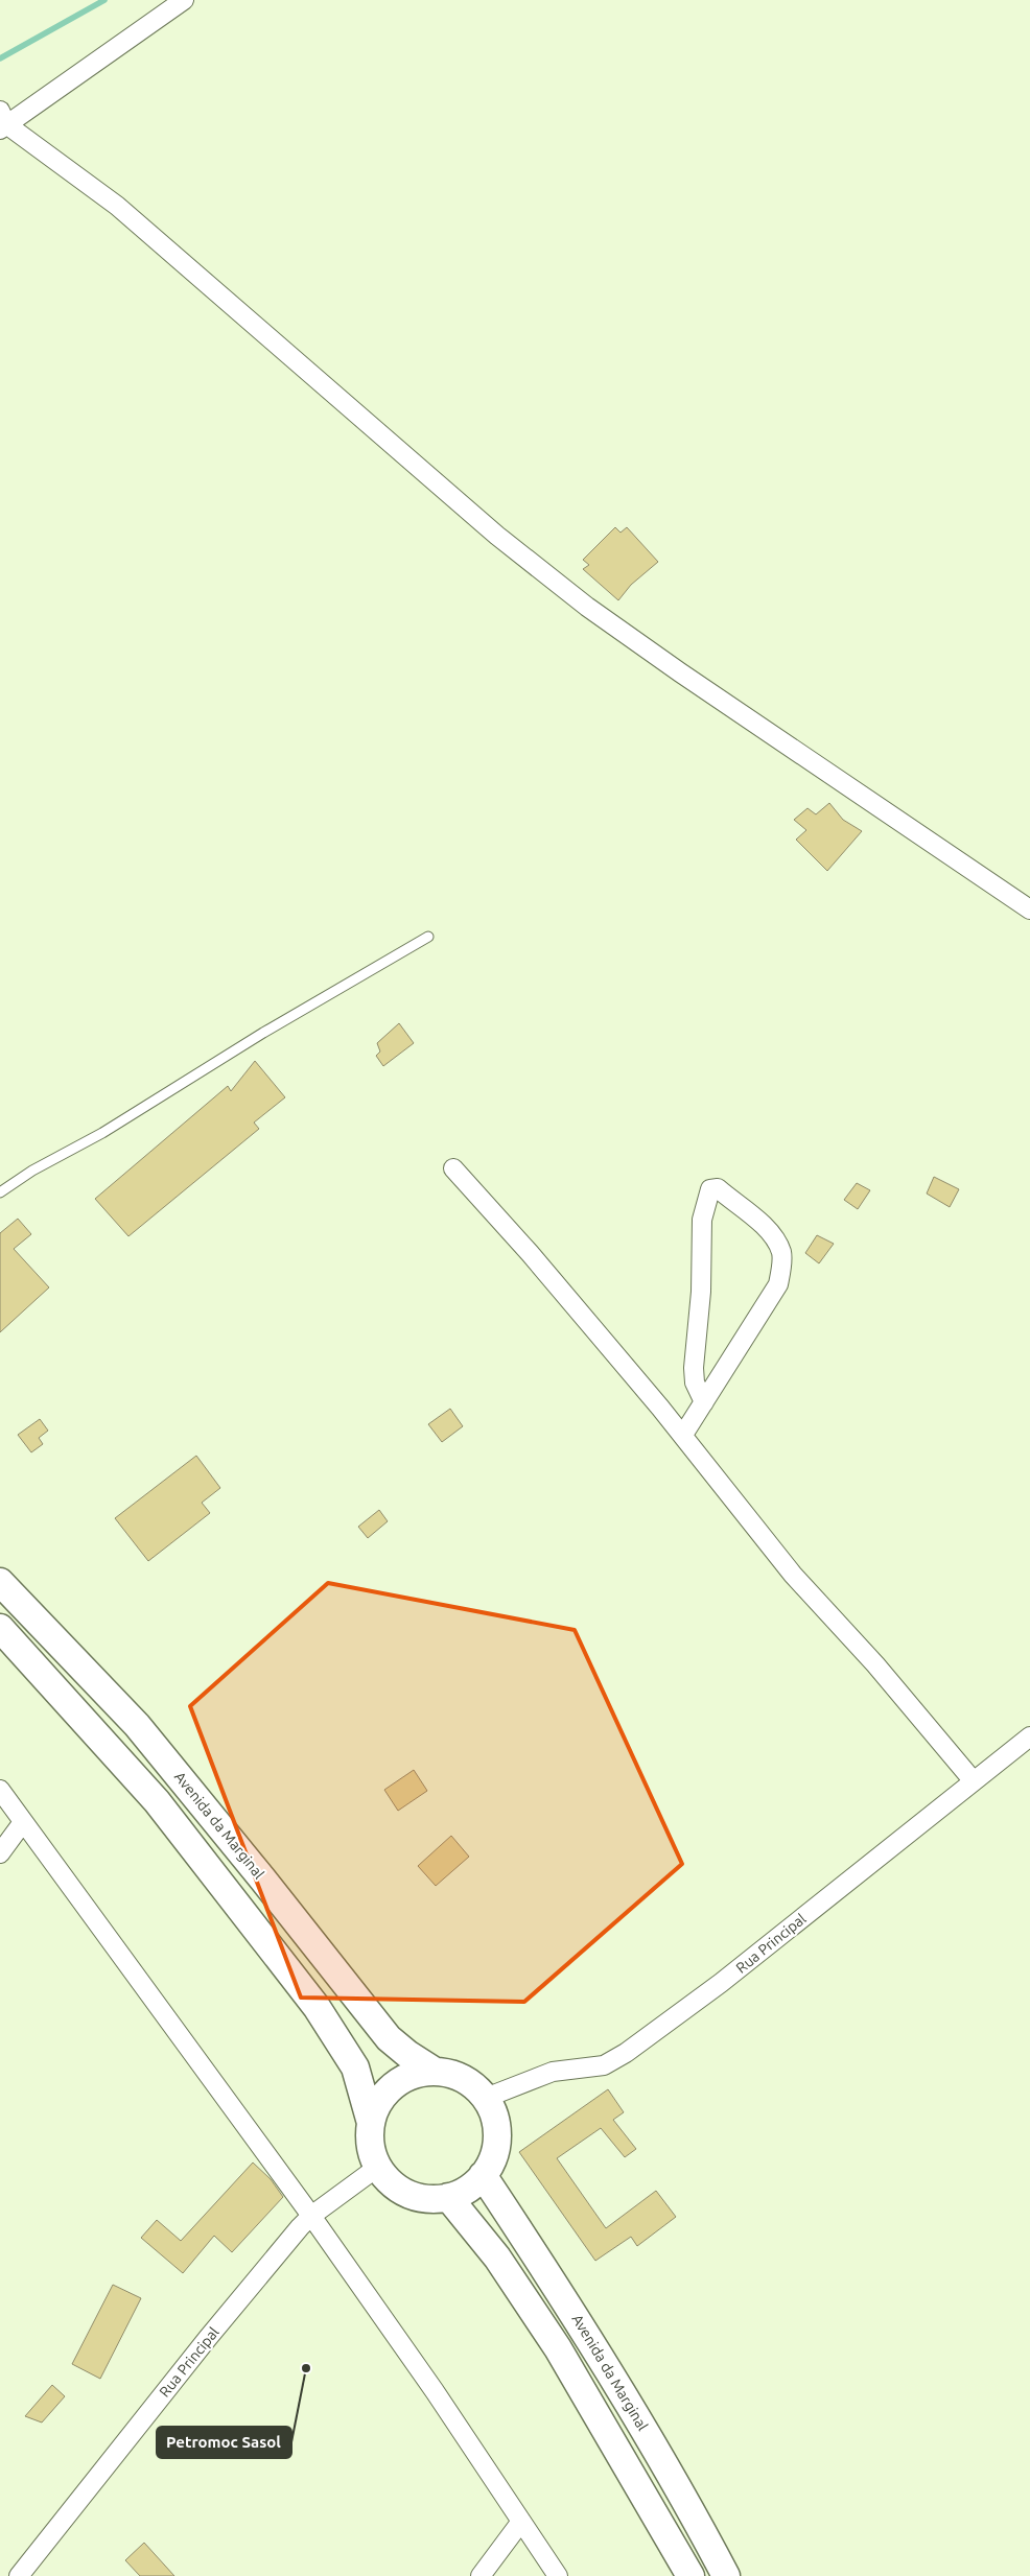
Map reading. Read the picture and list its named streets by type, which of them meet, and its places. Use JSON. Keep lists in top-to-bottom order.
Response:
{
  "streets": {
    "main road": ["Avenida da Marginal"],
    "street": ["Rua Principal"]
  },
  "crossings": [
    ["Avenida da Marginal", "Rua Principal"]
  ],
  "places": ["Petromoc Sasol"]
}
